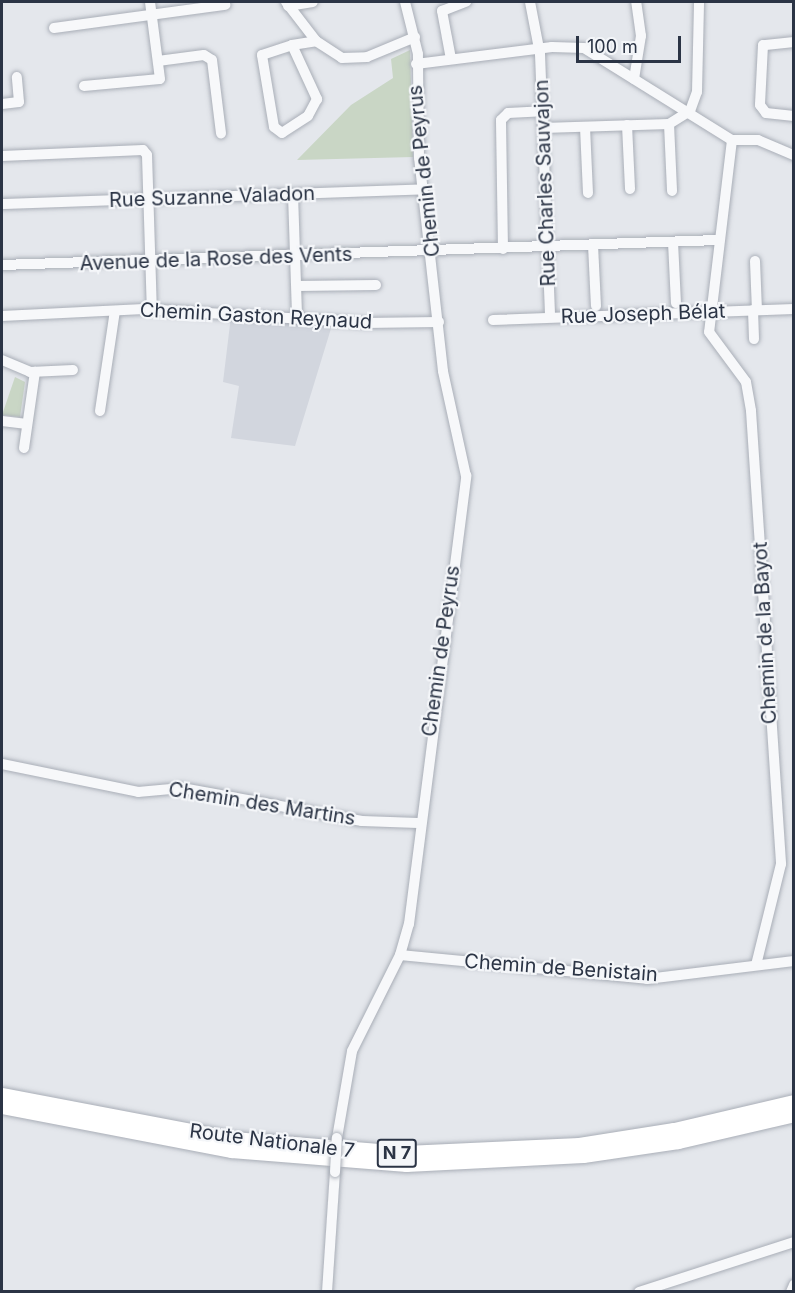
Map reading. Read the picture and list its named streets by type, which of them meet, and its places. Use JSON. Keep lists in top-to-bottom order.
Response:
{
  "streets": {
    "highway": ["Route Nationale 7", "N 7"],
    "street": [
      "Chemin de Peyrus",
      "Rue Charles Sauvajon",
      "Rue Suzanne Valadon",
      "Avenue de la Rose des Vents",
      "Rue Joseph Bélat",
      "Chemin Gaston Reynaud",
      "Chemin de la Bayot",
      "Chemin des Martins",
      "Chemin de Benistain"
    ]
  },
  "crossings": [
    ["Chemin de Peyrus", "Rue Suzanne Valadon"],
    ["Chemin de Peyrus", "Avenue de la Rose des Vents"],
    ["Chemin de Peyrus", "Chemin Gaston Reynaud"],
    ["Chemin de Peyrus", "Chemin des Martins"],
    ["Chemin de Peyrus", "Chemin de Benistain"],
    ["Rue Charles Sauvajon", "Avenue de la Rose des Vents"],
    ["Rue Charles Sauvajon", "Rue Joseph Bélat"],
    ["Avenue de la Rose des Vents", "Chemin de la Bayot"],
    ["Rue Joseph Bélat", "Chemin de la Bayot"],
    ["Chemin de la Bayot", "Chemin de Benistain"]
  ],
  "scale_bar": "100 m"
}
